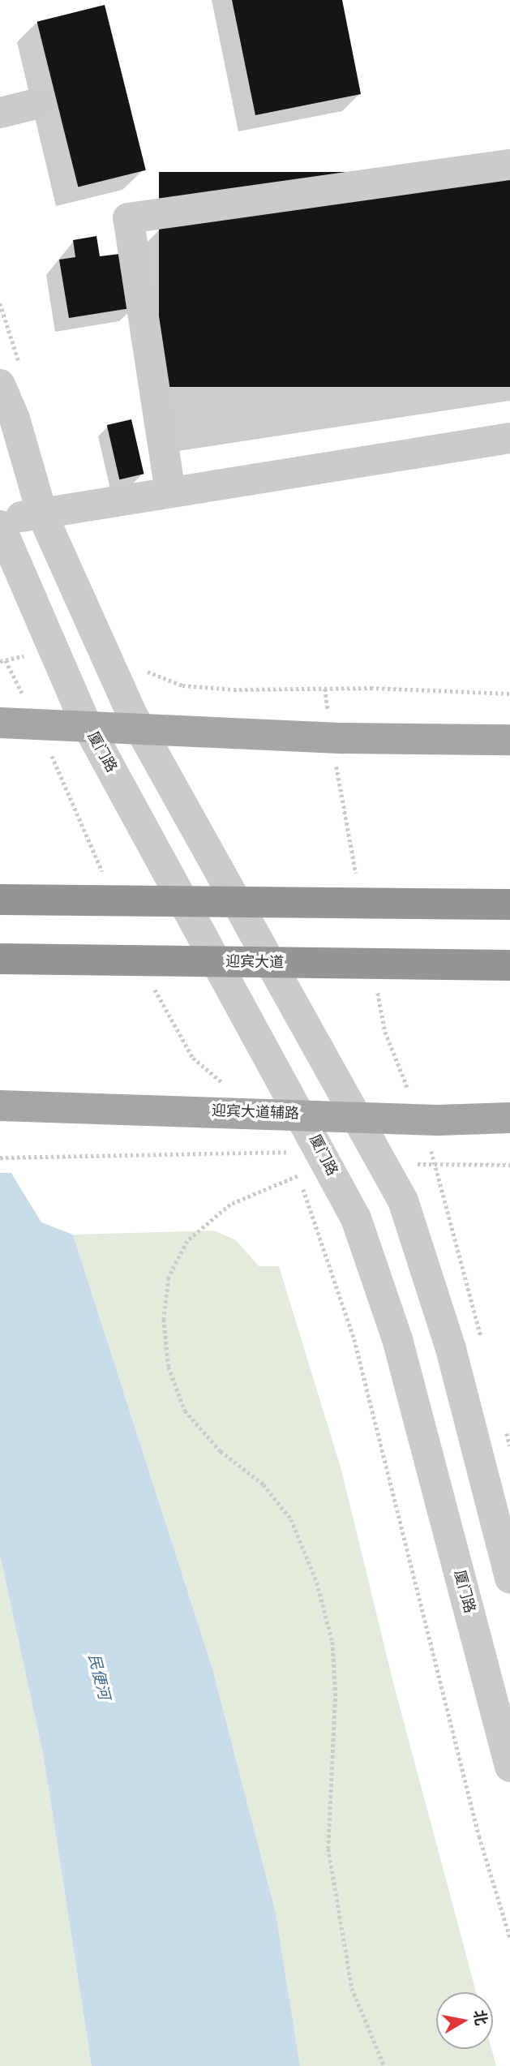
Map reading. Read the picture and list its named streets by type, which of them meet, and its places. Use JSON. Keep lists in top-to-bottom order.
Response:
{
  "streets": {
    "highway": ["迎宾大道"],
    "main road": ["迎宾大道辅路"],
    "street": ["厦门路"]
  },
  "crossings": [
    ["厦门路", "迎宾大道辅路"]
  ],
  "water": ["民便河"],
  "north": "right"
}
